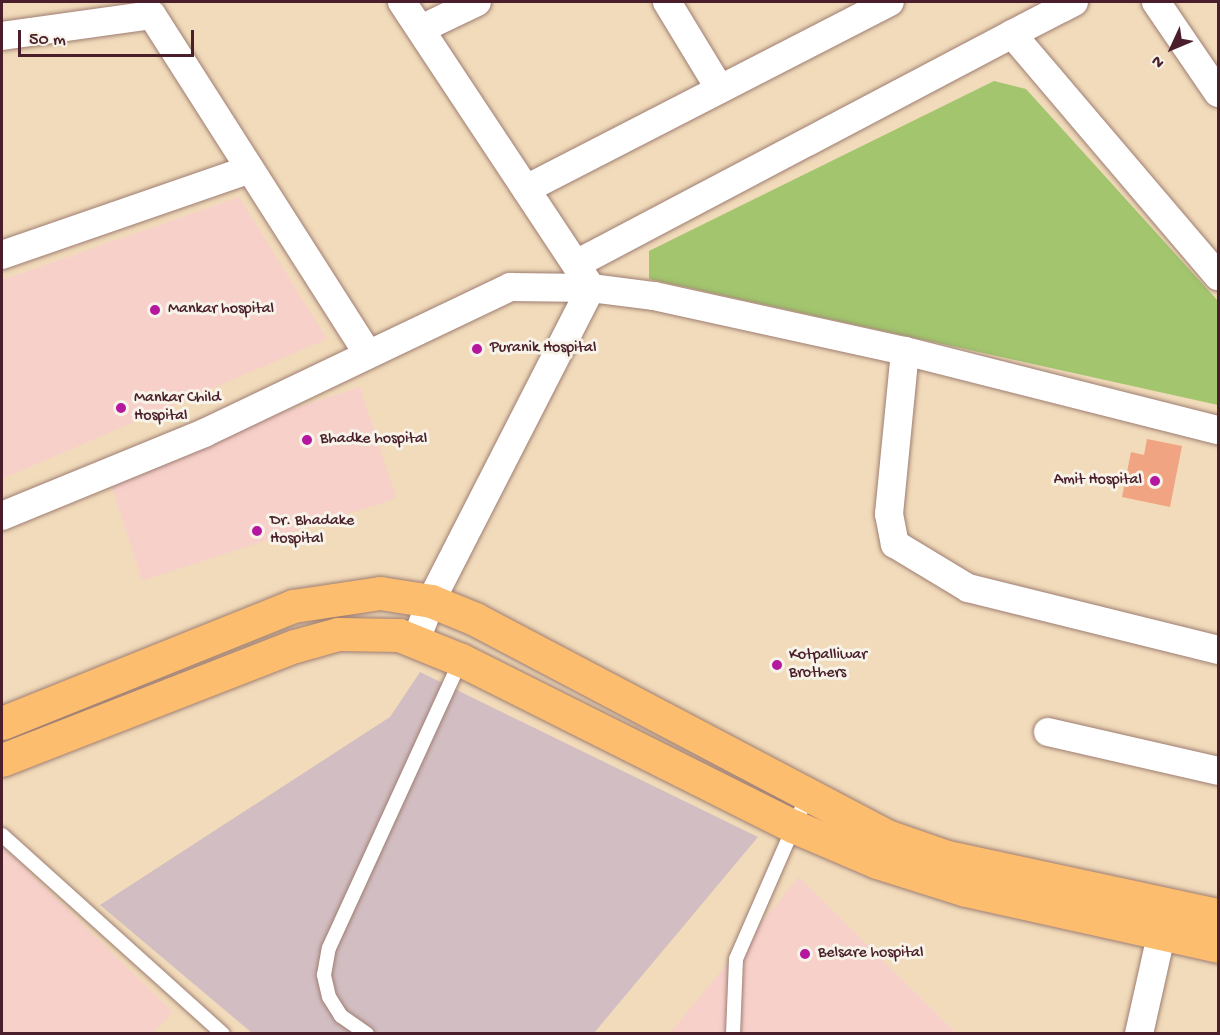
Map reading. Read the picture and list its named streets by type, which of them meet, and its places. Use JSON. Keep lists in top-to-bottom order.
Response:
{
  "places": [
    "Mankar hospital",
    "Puranik Hospital",
    "Mankar Child Hospital",
    "Bhadke hospital",
    "Amit Hospital",
    "Dr. Bhadake Hospital",
    "Kotpalliwar Brothers",
    "Belsare hospital"
  ],
  "scale_bar": "50 m",
  "north": "bottom left"
}
